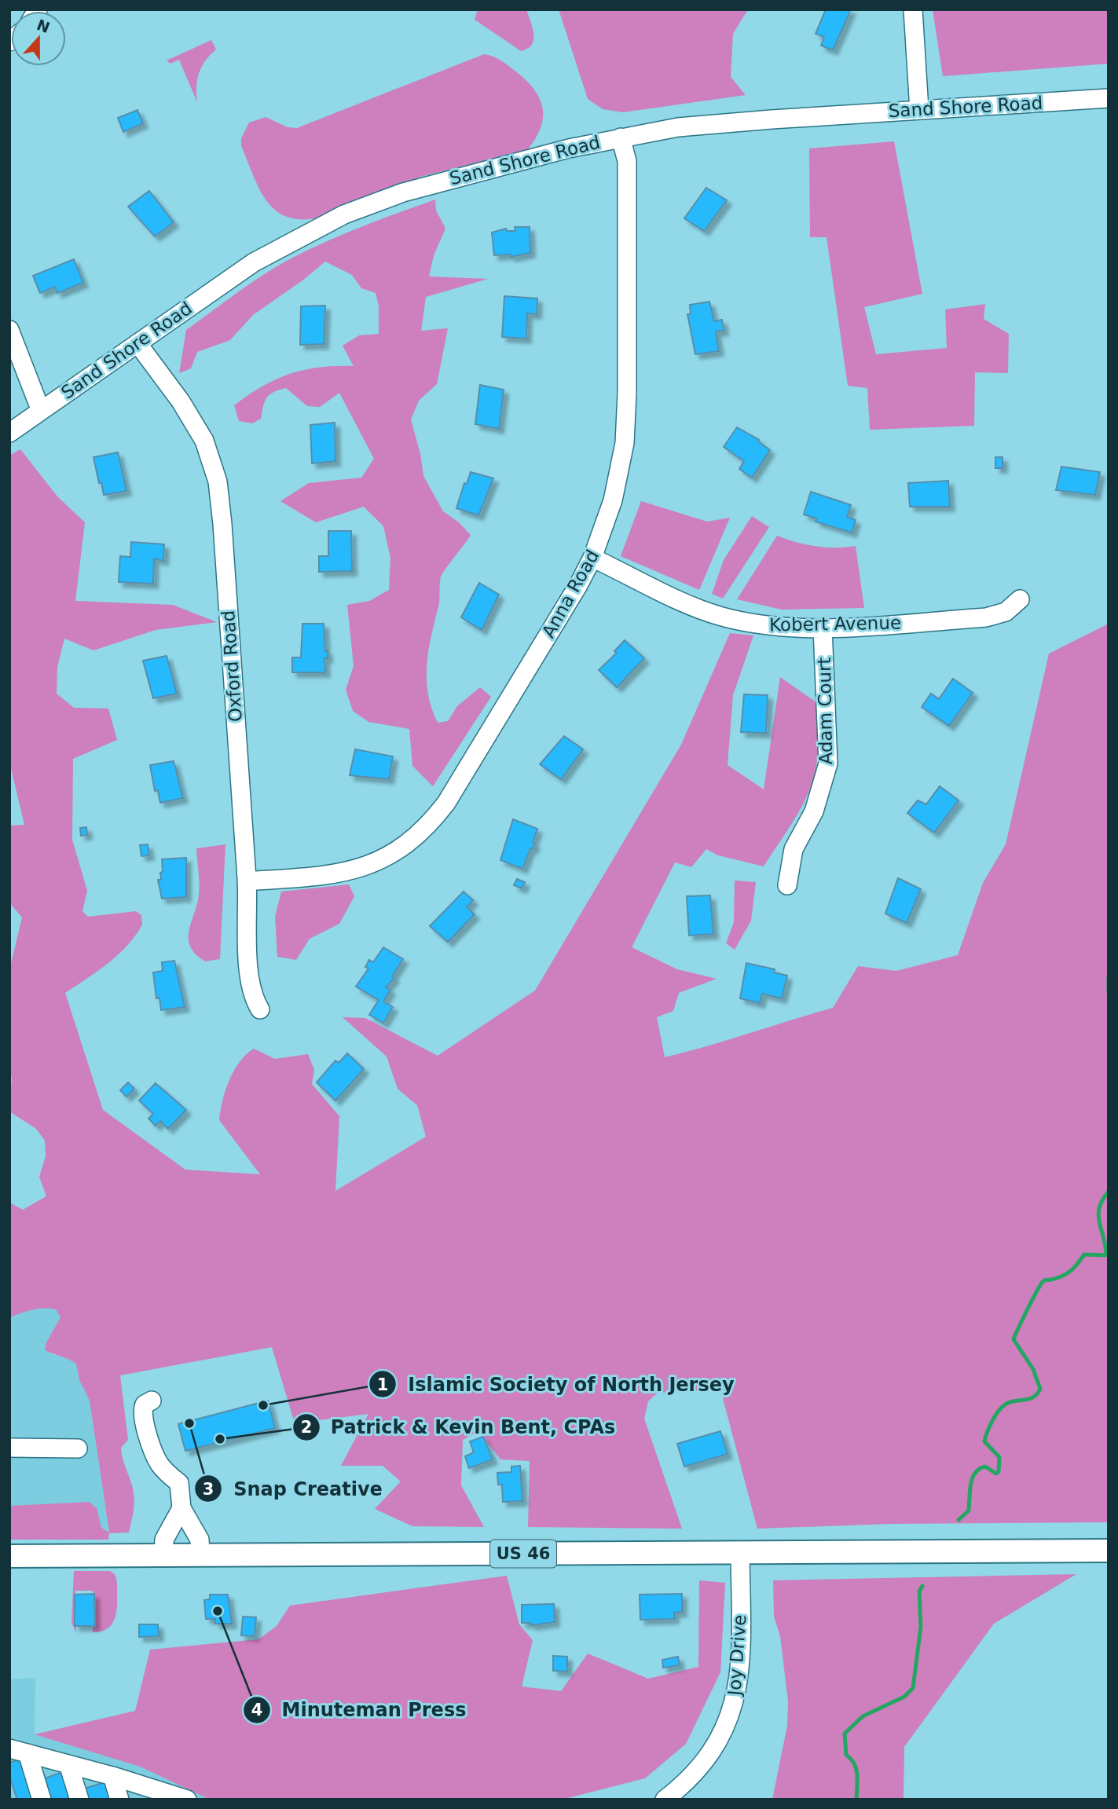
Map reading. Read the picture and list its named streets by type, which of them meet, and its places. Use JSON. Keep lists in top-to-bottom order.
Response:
{
  "streets": {
    "main road": ["US 46"],
    "street": [
      "Sand Shore Road",
      "Anna Road",
      "Kobert Avenue",
      "Oxford Road",
      "Adam Court",
      "Joy Drive"
    ]
  },
  "crossings": [
    ["Sand Shore Road", "Anna Road"],
    ["Sand Shore Road", "Oxford Road"],
    ["Anna Road", "Kobert Avenue"],
    ["Anna Road", "Oxford Road"],
    ["Kobert Avenue", "Adam Court"],
    ["US 46", "Joy Drive"]
  ],
  "places": [
    "Islamic Society of North Jersey",
    "Snap Creative",
    "Patrick & Kevin Bent, CPAs",
    "Minuteman Press"
  ],
  "north": "top"
}
